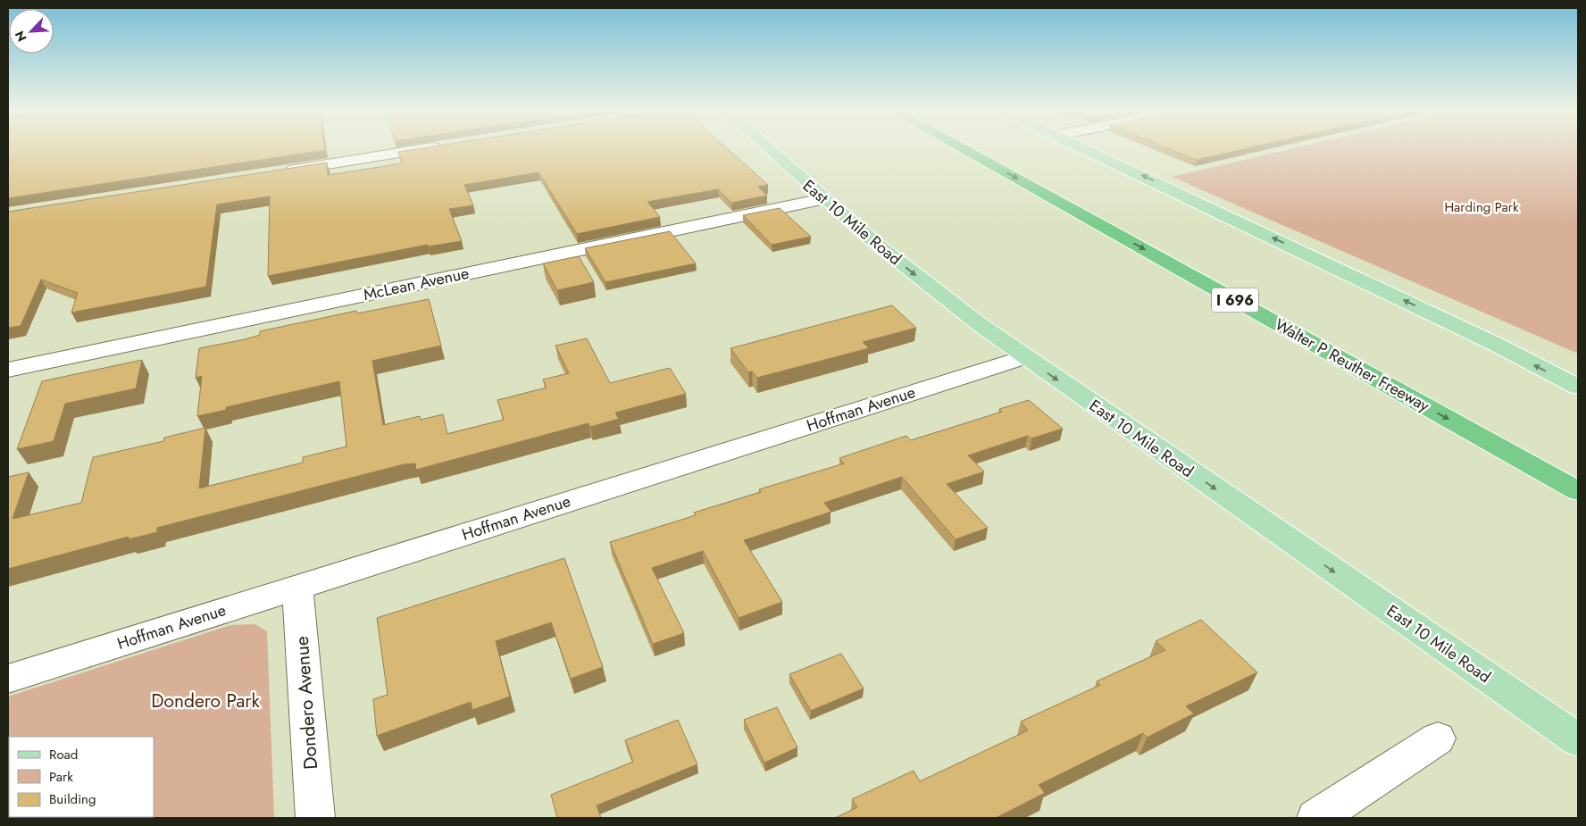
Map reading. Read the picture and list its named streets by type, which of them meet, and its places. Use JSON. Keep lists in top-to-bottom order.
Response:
{
  "streets": {
    "highway": ["I 696", "Walter P Reuther Freeway"],
    "main road": ["East 10 Mile Road"],
    "street": ["McLean Avenue", "Hoffman Avenue", "Dondero Avenue"]
  },
  "crossings": [
    ["East 10 Mile Road", "McLean Avenue"],
    ["East 10 Mile Road", "Hoffman Avenue"],
    ["Hoffman Avenue", "Dondero Avenue"]
  ],
  "one_way": ["East 10 Mile Road", "Walter P Reuther Freeway"],
  "parks": ["Harding Park", "Dondero Park"],
  "legend": ["Road", "Park", "Building"],
  "north": "bottom left"
}
